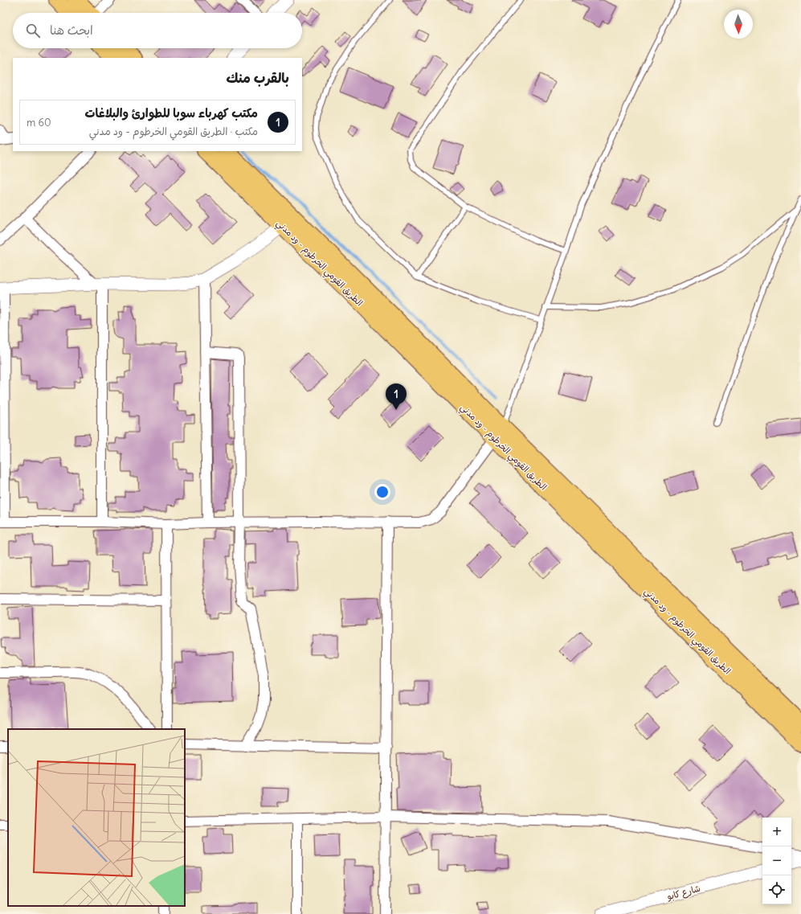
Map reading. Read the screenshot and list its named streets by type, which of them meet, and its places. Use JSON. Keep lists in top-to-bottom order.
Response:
{
  "streets": {
    "highway": ["الطريق القومي الخرطوم - ود مدني"],
    "street": ["شارع كابو"]
  },
  "north": "bottom",
  "page": {
    "search": "ابحث هنا",
    "heading": "بالقرب منك",
    "list": [
      {
        "mark": "1",
        "name": "مكتب كهرباء سوبا للطوارئ والبلاغات",
        "note": "مكتب · الطريق القومي الخرطوم - ود مدني",
        "value": "60 m"
      }
    ],
    "pins": "1",
    "map_buttons": ["+", "−"]
  }
}
